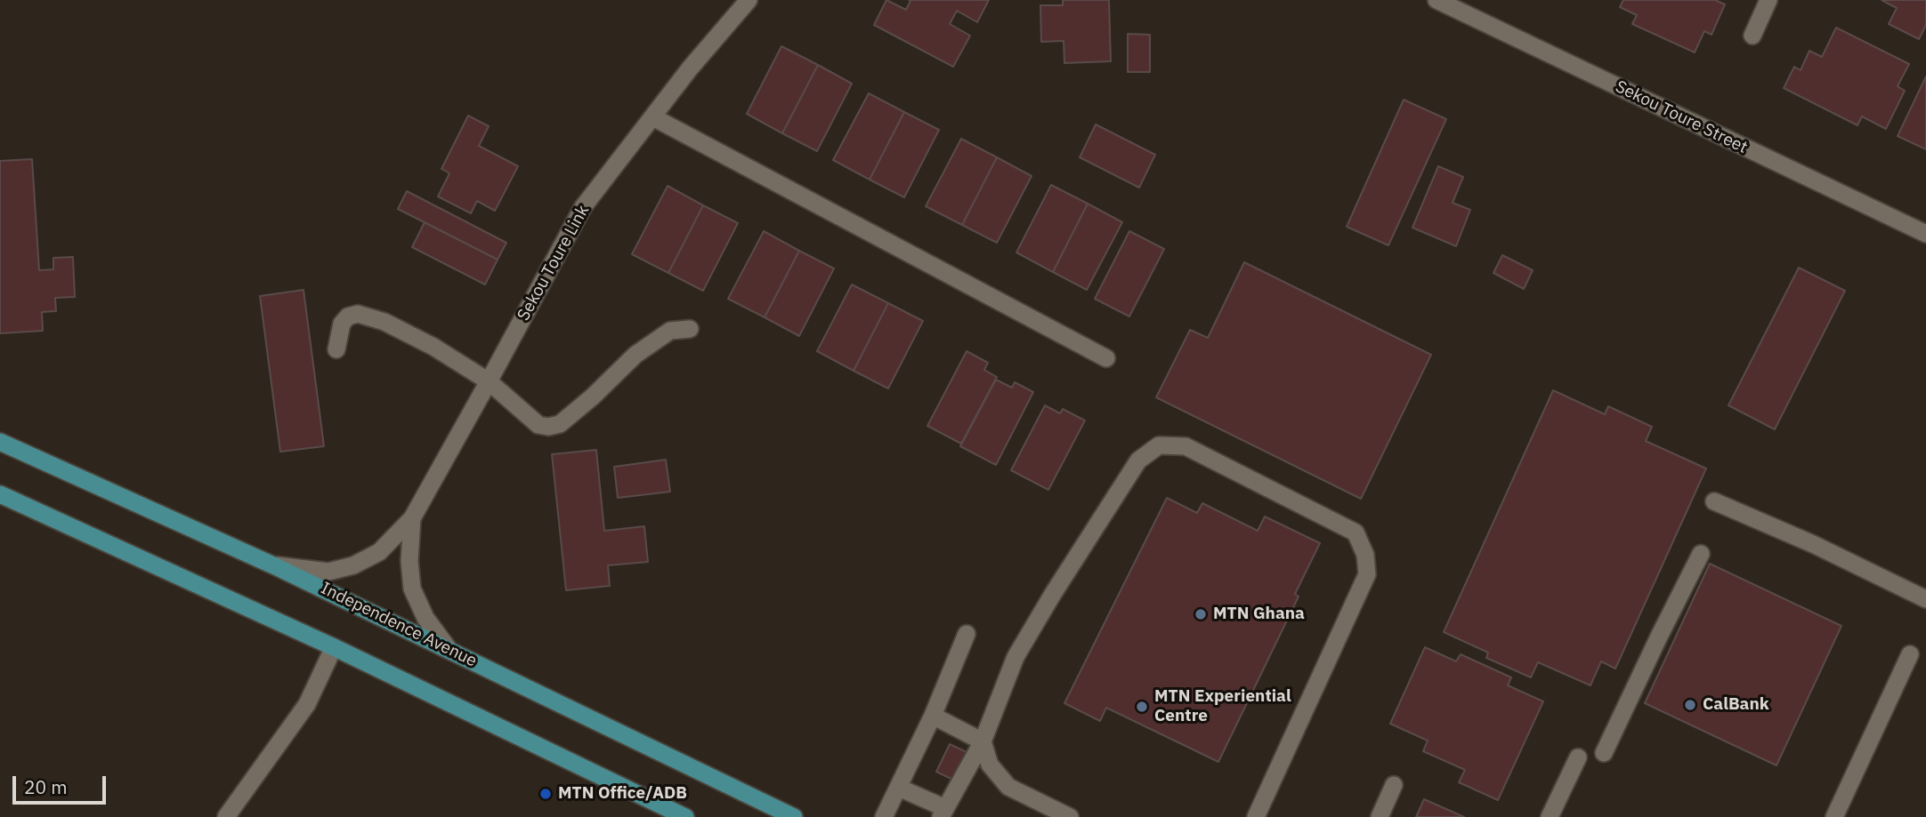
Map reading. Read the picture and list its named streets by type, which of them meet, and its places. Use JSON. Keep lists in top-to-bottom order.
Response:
{
  "streets": {
    "main road": ["Independence Avenue"],
    "street": ["Sekou Toure Street", "Sekou Toure Link"]
  },
  "crossings": [
    ["Sekou Toure Link", "Independence Avenue"]
  ],
  "places": [
    "MTN Ghana",
    "CalBank",
    "MTN Experiential Centre",
    "MTN Office/ADB"
  ],
  "scale_bar": "20 m"
}
